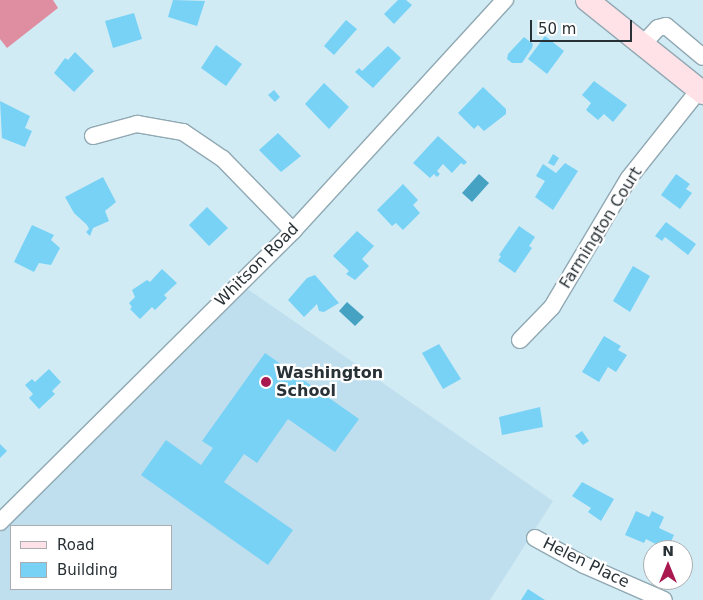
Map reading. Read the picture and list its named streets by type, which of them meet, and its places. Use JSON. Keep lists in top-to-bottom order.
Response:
{
  "streets": {
    "street": ["Farmington Court", "Whitson Road", "Helen Place"]
  },
  "places": ["Washington School"],
  "legend": ["Road", "Building"],
  "scale_bar": "50 m",
  "north": "top"
}
